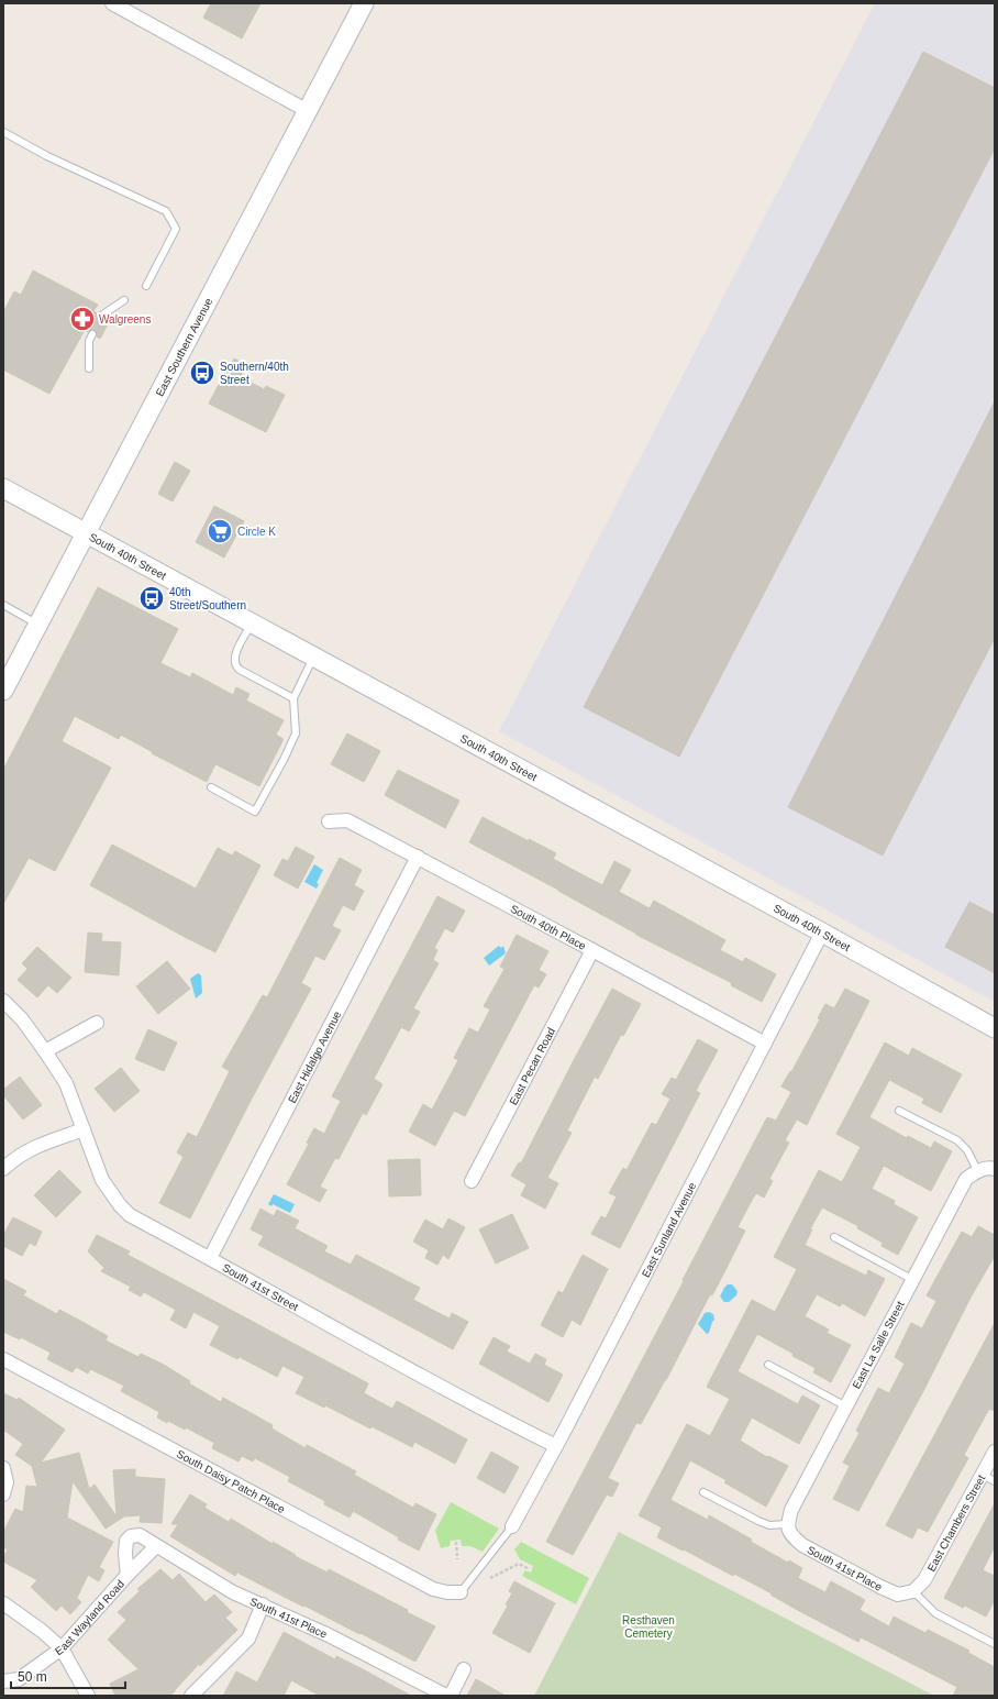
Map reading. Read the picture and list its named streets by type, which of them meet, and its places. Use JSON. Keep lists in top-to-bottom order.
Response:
{
  "streets": {
    "main road": ["East Southern Avenue", "South 40th Street"],
    "street": [
      "South 40th Place",
      "East Hidalgo Avenue",
      "East Pecan Road",
      "East Sunland Avenue",
      "South 41st Street",
      "East La Salle Street",
      "South Daisy Patch Place",
      "East Chambers Street",
      "South 41st Place",
      "East Wayland Road"
    ]
  },
  "crossings": [
    ["East Southern Avenue", "South 40th Street"],
    ["South 40th Street", "East Sunland Avenue"],
    ["South 40th Place", "East Hidalgo Avenue"],
    ["South 40th Place", "East Pecan Road"],
    ["South 40th Place", "East Sunland Avenue"],
    ["East Hidalgo Avenue", "South 41st Street"],
    ["East Sunland Avenue", "South 41st Street"],
    ["East La Salle Street", "South 41st Place"],
    ["East Chambers Street", "South 41st Place"],
    ["South 41st Place", "East Wayland Road"]
  ],
  "parks": ["Resthaven Cemetery"],
  "places": {
    "pharmacy": ["Walgreens"],
    "bus stop": ["Southern/40th Street", "40th Street/Southern"],
    "supermarket": ["Circle K"]
  },
  "scale_bar": "50 m"
}
